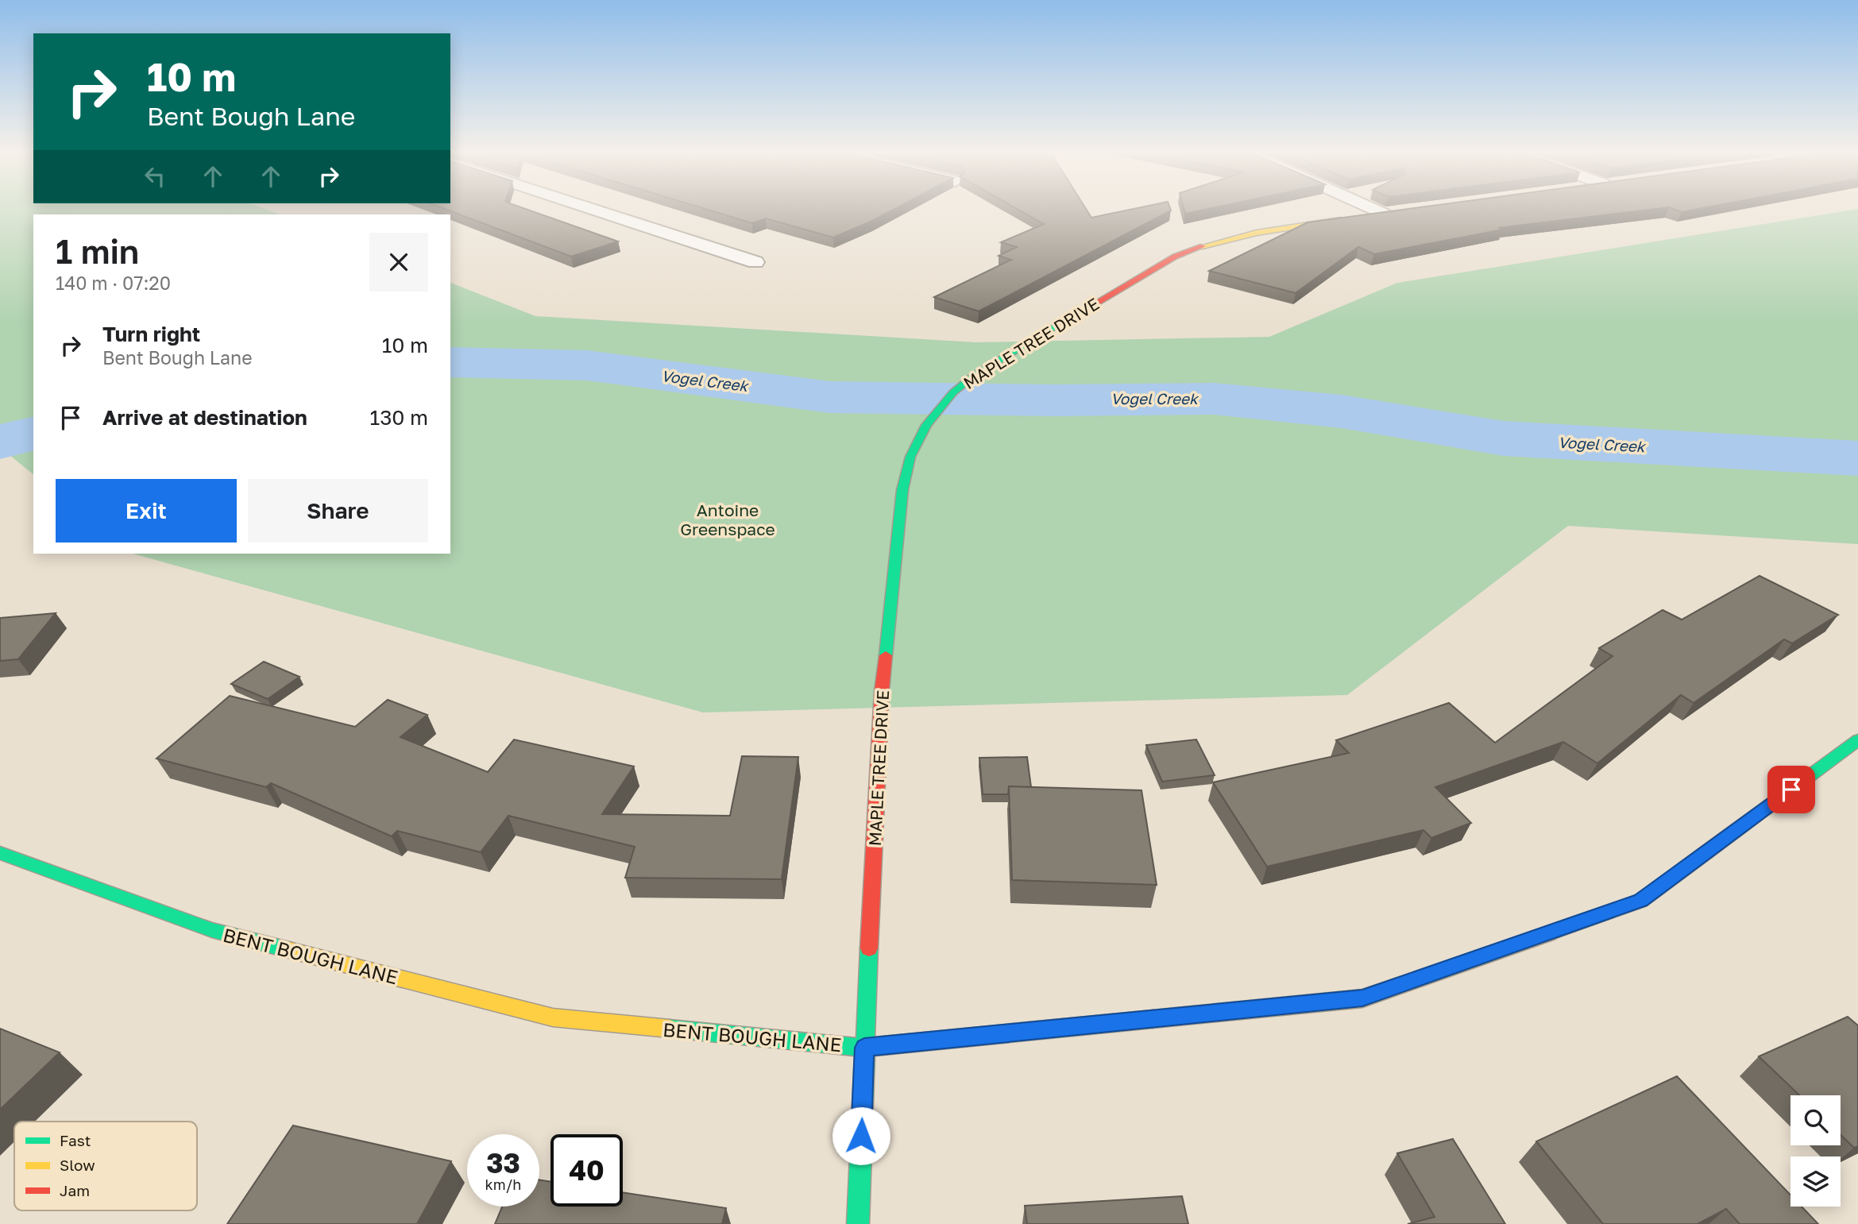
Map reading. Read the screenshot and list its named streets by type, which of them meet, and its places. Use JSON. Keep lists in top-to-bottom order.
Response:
{
  "streets": {
    "street": ["MAPLE TREE DRIVE", "BENT BOUGH LANE"]
  },
  "crossings": [
    ["MAPLE TREE DRIVE", "BENT BOUGH LANE"]
  ],
  "water": ["Vogel Creek"],
  "parks": ["Antoine Greenspace"],
  "legend": ["Fast", "Slow", "Jam"],
  "page": {
    "turn": ["10 m", "Bent Bough Lane"],
    "heading": ["1 min", "140 m · 07:20"],
    "list": [
      {
        "name": "Turn right",
        "note": "Bent Bough Lane",
        "value": "10 m"
      },
      {
        "name": "Arrive at destination",
        "value": "130 m"
      }
    ],
    "buttons": ["Exit", "Share"],
    "speed": "33 km/h",
    "limit": "40"
  }
}
